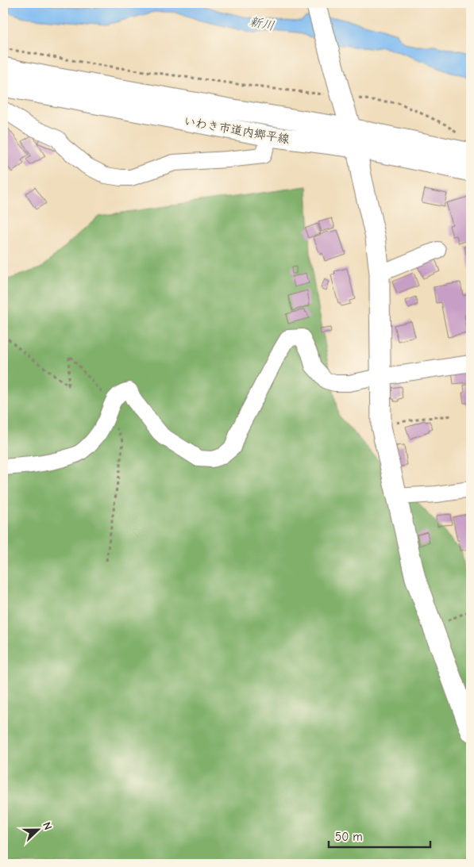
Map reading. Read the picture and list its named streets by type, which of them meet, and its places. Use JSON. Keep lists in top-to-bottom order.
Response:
{
  "streets": {
    "street": ["いわき市道内郷平線"]
  },
  "water": ["新川"],
  "scale_bar": "50 m",
  "north": "right"
}
